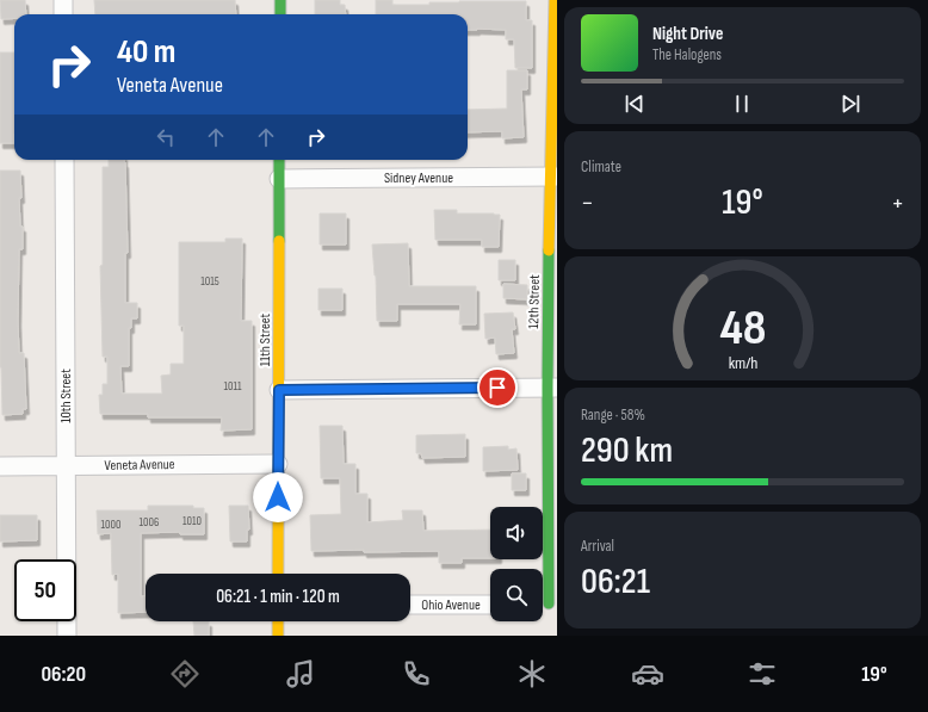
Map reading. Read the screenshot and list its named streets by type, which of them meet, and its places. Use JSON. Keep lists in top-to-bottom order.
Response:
{
  "streets": {
    "street": [
      "Sidney Avenue",
      "12th Street",
      "11th Street",
      "10th Street",
      "Veneta Avenue",
      "Ohio Avenue"
    ]
  },
  "crossings": [
    ["Sidney Avenue", "12th Street"],
    ["Sidney Avenue", "11th Street"],
    ["11th Street", "Veneta Avenue"],
    ["10th Street", "Veneta Avenue"]
  ],
  "house_numbers": [
    "1015",
    "1011",
    "1010",
    "1006",
    "1000"
  ],
  "page": {
    "turn": ["40 m", "Veneta Avenue"],
    "song": ["Night Drive", "The Halogens"],
    "tile": [
      "Climate",
      ["Range · 58%", "290 km"],
      ["Arrival", "06:21"]
    ],
    "heat": ["−", "19°", "+"],
    "limit": "50",
    "trip": "06:21 · 1 min · 120 m",
    "tabs": ["06:20", "19°"],
    "gauge": ["48", "km/h"]
  }
}
